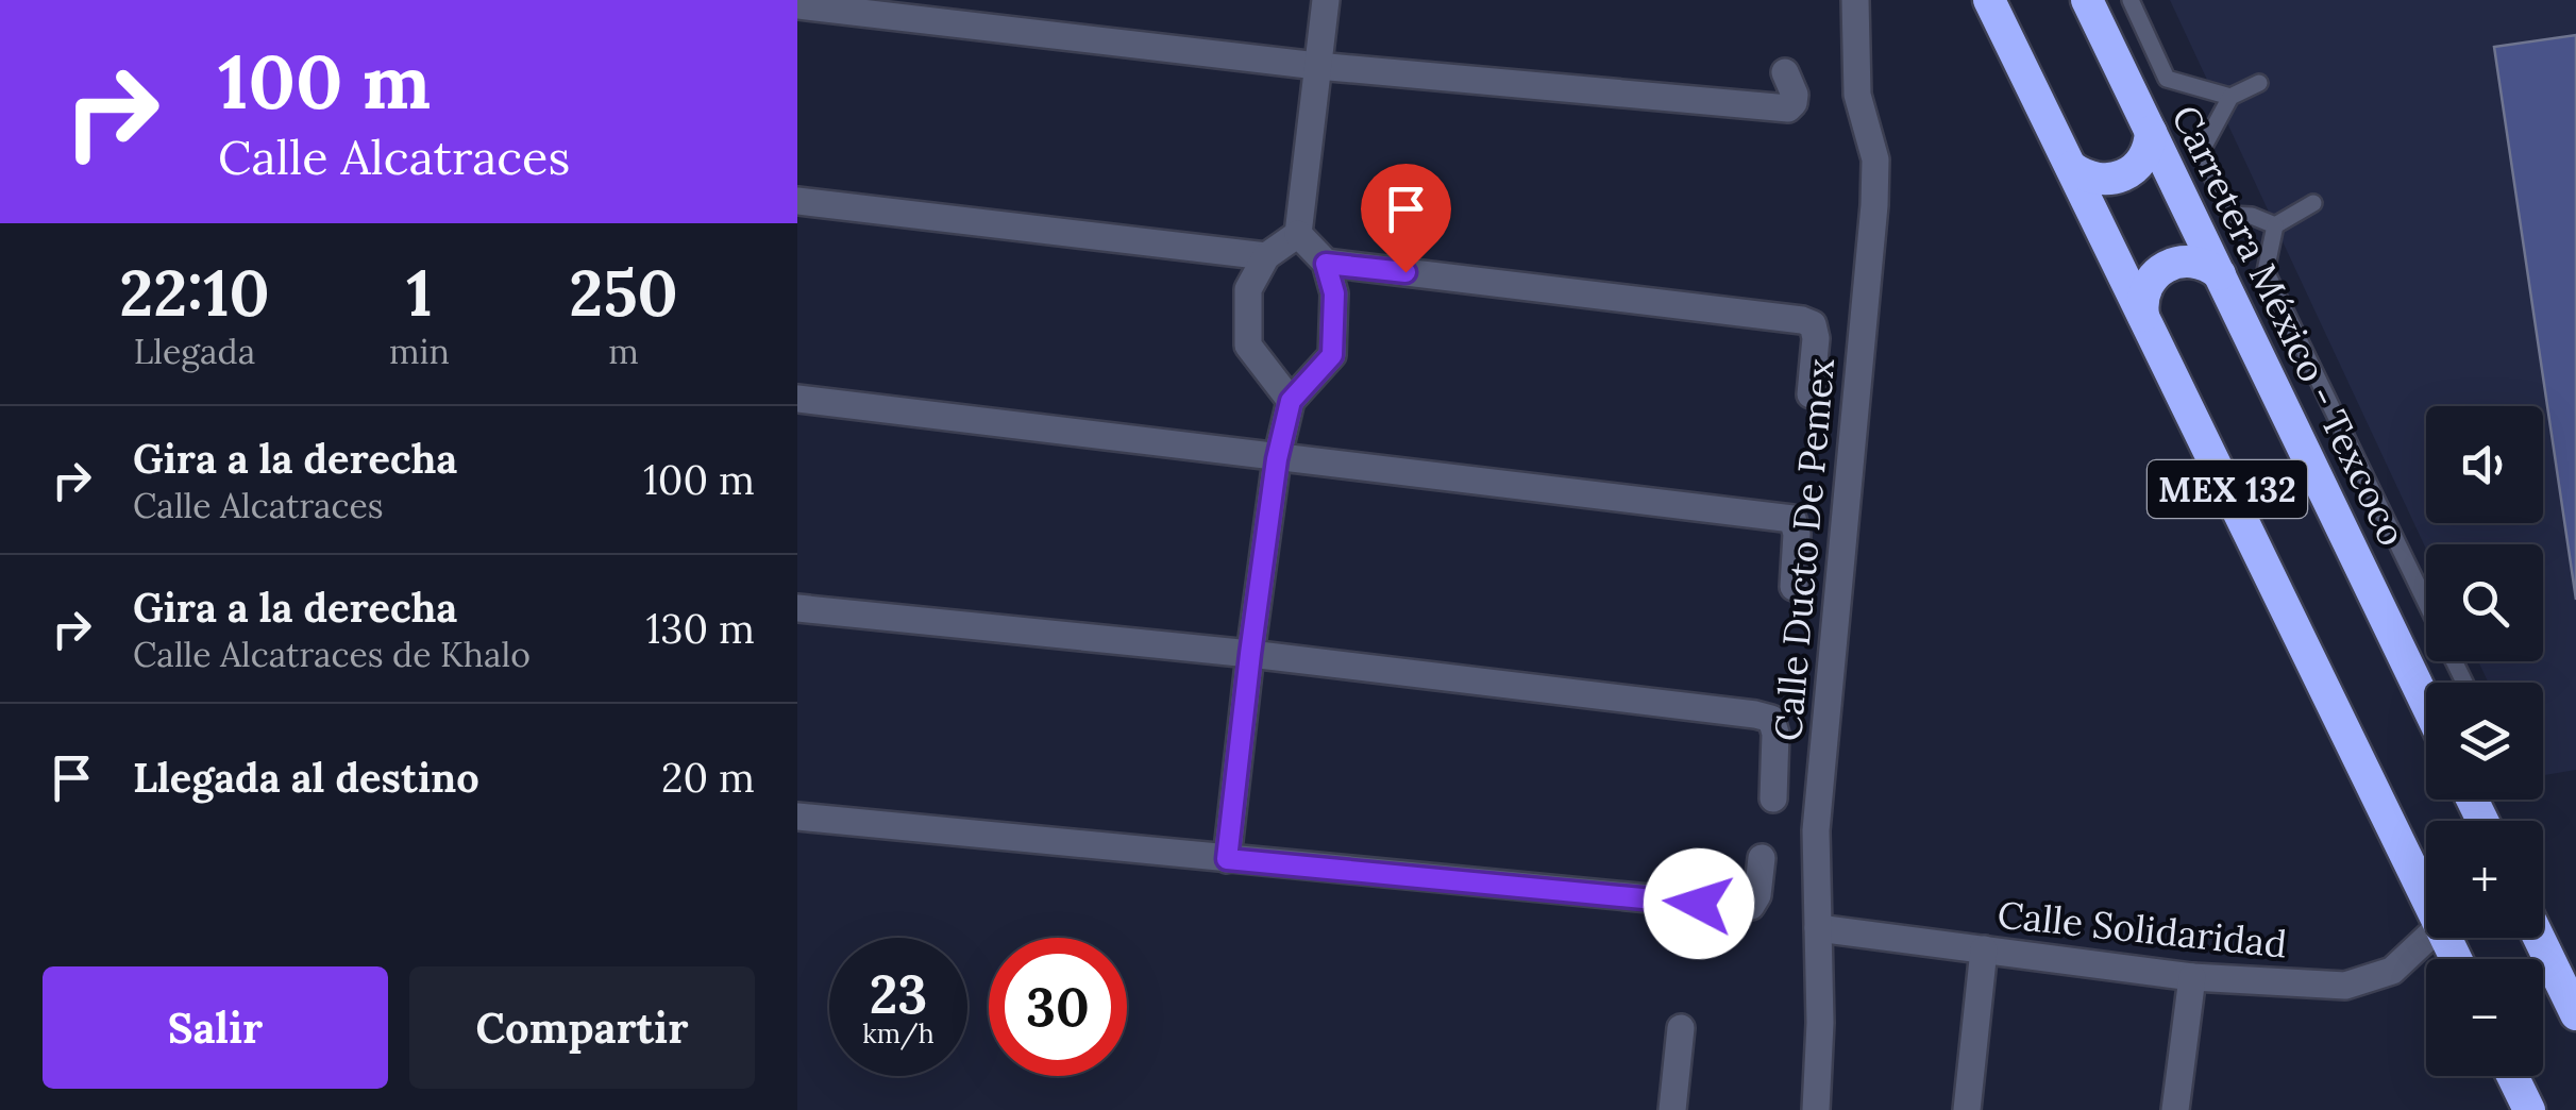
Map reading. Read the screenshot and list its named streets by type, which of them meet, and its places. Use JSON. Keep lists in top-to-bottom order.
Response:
{
  "streets": {
    "highway": ["Carretera México - Texcoco", "MEX 132"],
    "street": ["Calle Ducto De Pemex", "Calle Solidaridad"]
  },
  "crossings": [
    ["Calle Ducto De Pemex", "Calle Solidaridad"]
  ],
  "page": {
    "turn": ["100 m", "Calle Alcatraces"],
    "eta": [
      "22:10",
      "Llegada",
      "1",
      "min",
      "250",
      "m"
    ],
    "list": [
      {
        "name": "Gira a la derecha",
        "note": "Calle Alcatraces",
        "value": "100 m"
      },
      {
        "name": "Gira a la derecha",
        "note": "Calle Alcatraces de Khalo",
        "value": "130 m"
      },
      {
        "name": "Llegada al destino",
        "value": "20 m"
      }
    ],
    "map_buttons": ["+", "−"],
    "speed": "23 km/h",
    "limit": "30",
    "buttons": ["Salir", "Compartir"]
  }
}
